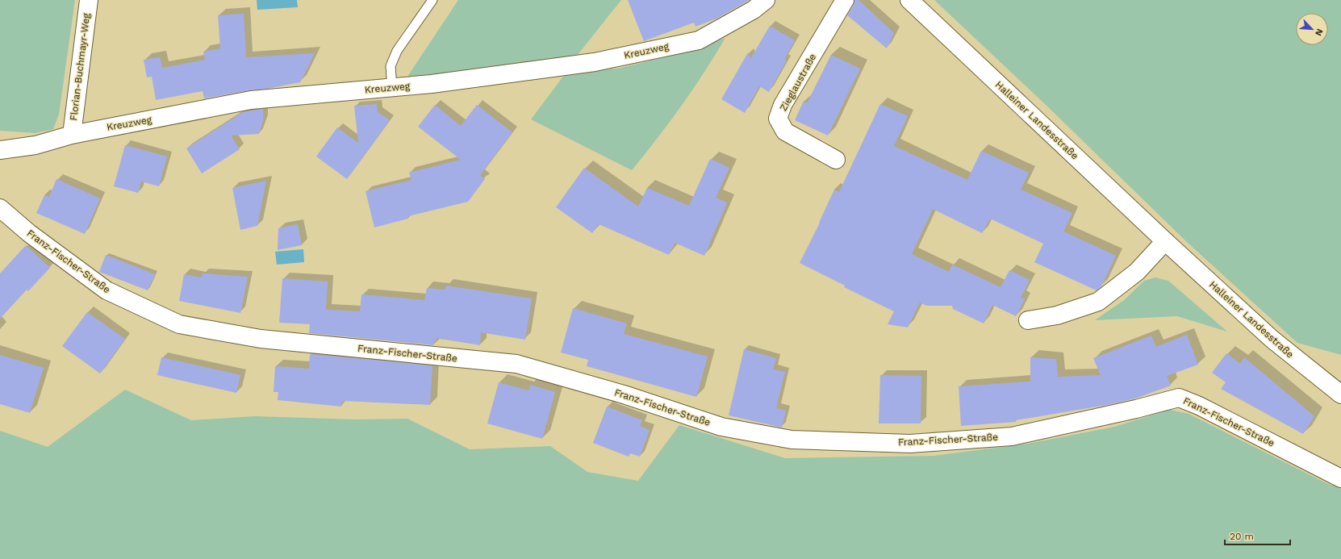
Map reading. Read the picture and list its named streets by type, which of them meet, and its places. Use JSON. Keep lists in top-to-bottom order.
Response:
{
  "streets": {
    "street": [
      "Kreuzweg",
      "Florian-Buchmayr-Weg",
      "Zieglaustraße",
      "Halleiner Landesstraße",
      "Franz-Fischer-Straße"
    ]
  },
  "crossings": [
    ["Kreuzweg", "Florian-Buchmayr-Weg"]
  ],
  "scale_bar": "20 m",
  "north": "bottom right"
}
